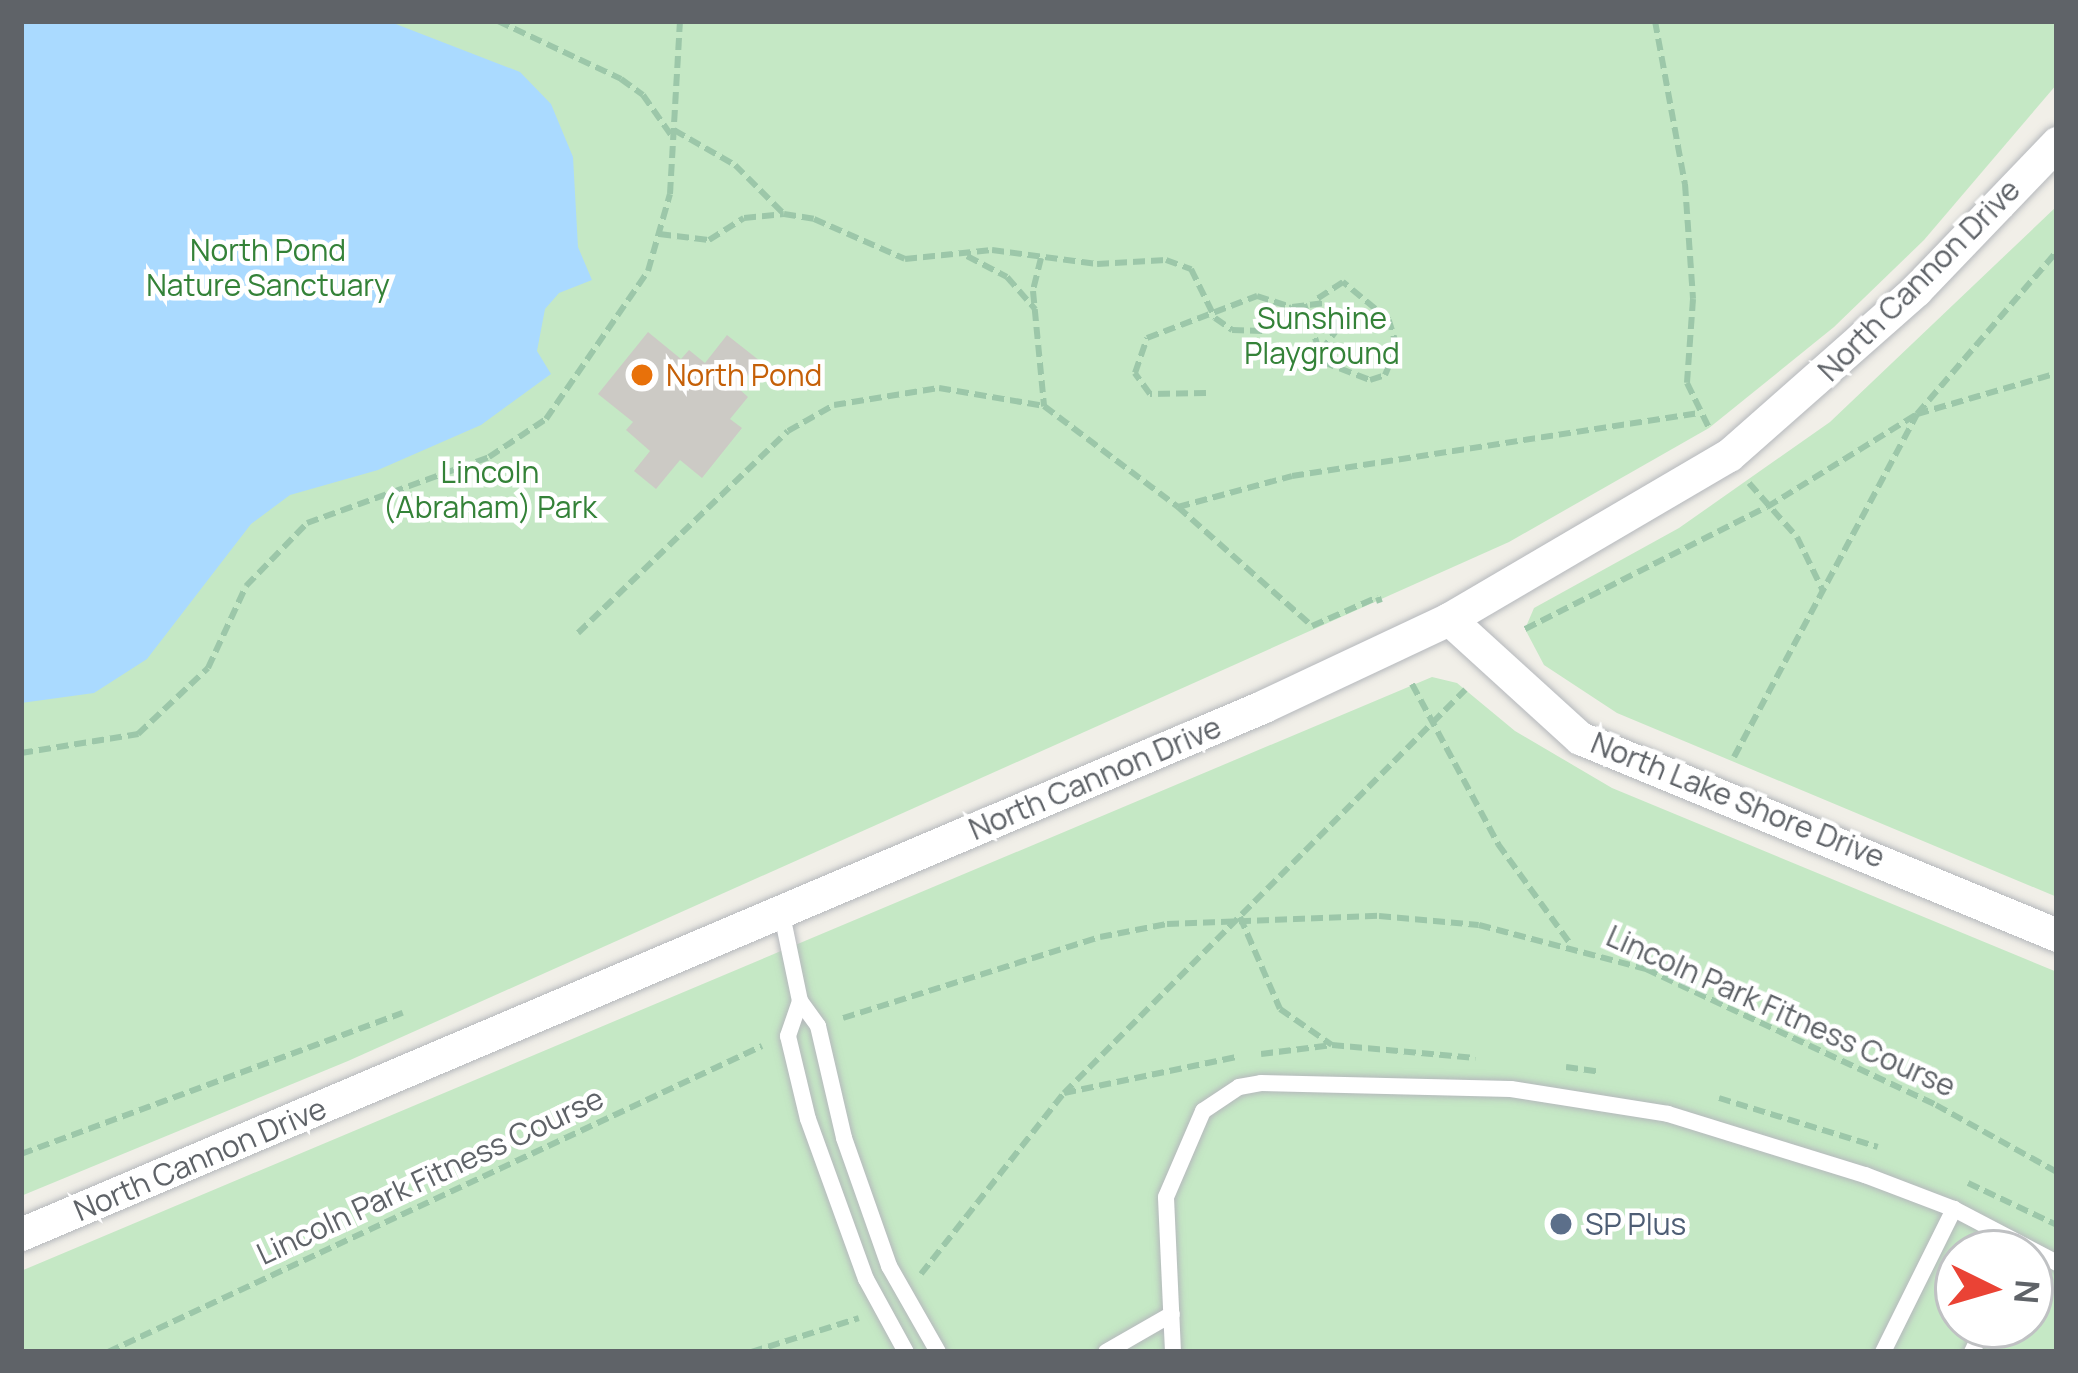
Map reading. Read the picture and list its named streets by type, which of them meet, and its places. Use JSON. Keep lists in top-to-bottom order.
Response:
{
  "streets": {
    "street": ["North Cannon Drive", "North Lake Shore Drive"],
    "path": ["Lincoln Park Fitness Course"]
  },
  "crossings": [
    ["North Cannon Drive", "North Lake Shore Drive"]
  ],
  "parks": ["North Pond Nature Sanctuary", "Sunshine Playground", "Lincoln (Abraham) Park"],
  "places": ["North Pond", "SP Plus"],
  "north": "right"
}
